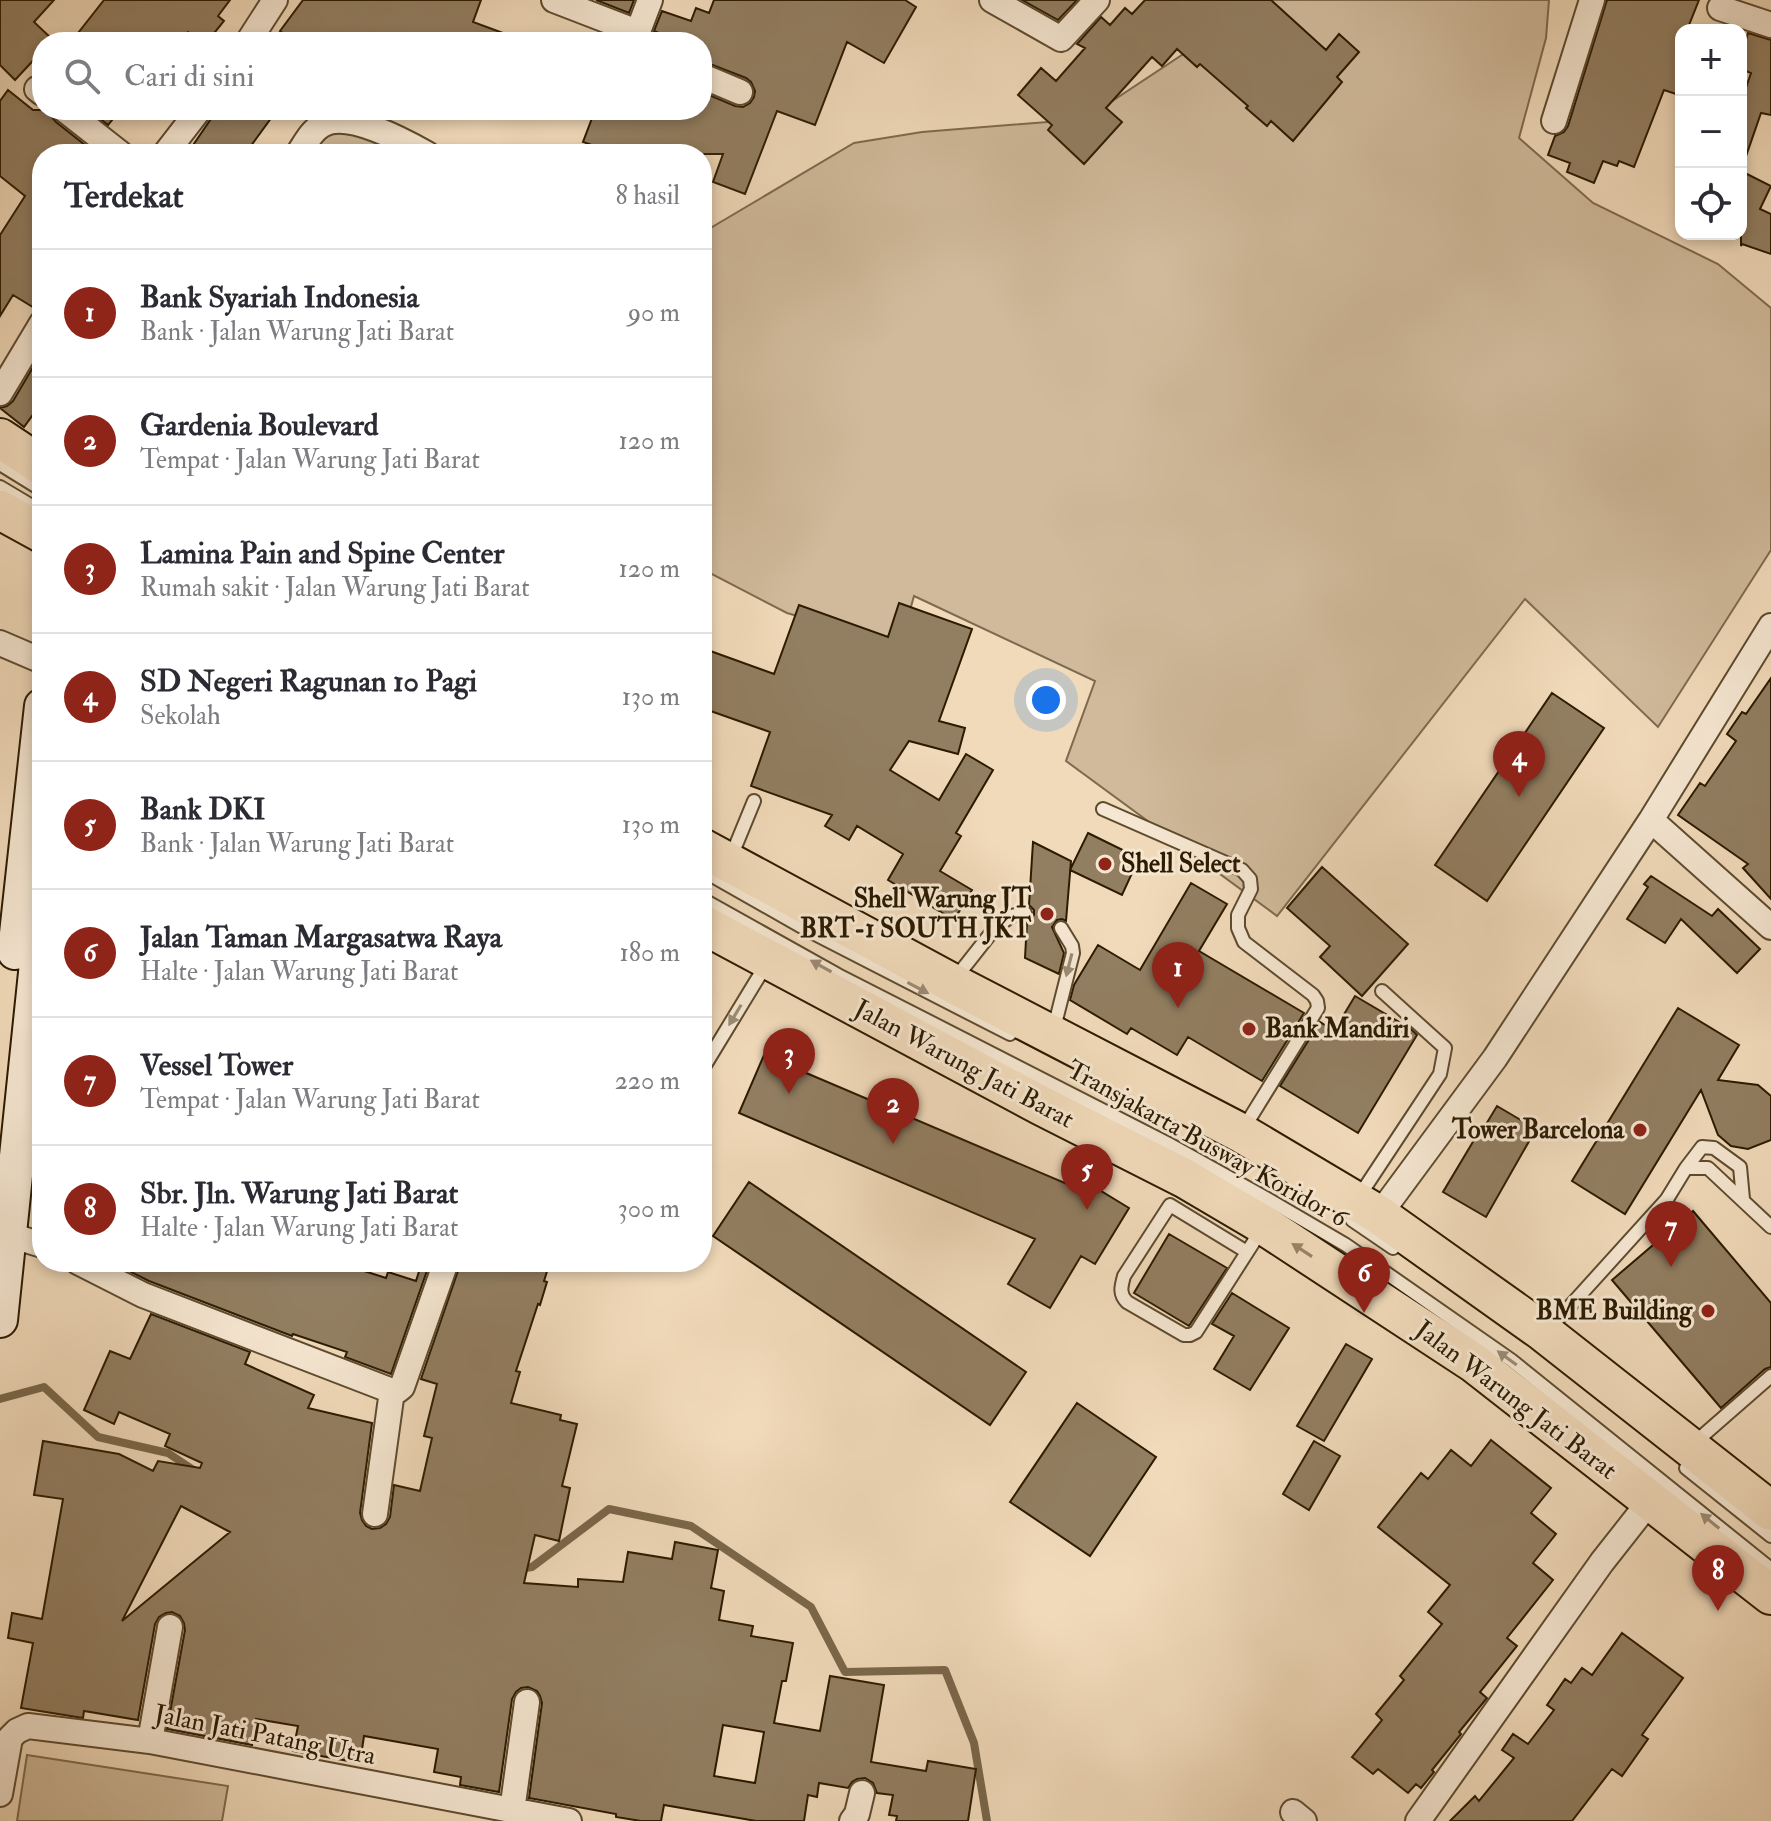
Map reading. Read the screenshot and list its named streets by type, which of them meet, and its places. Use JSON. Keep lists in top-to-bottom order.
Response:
{
  "streets": {
    "main road": ["Jalan Warung Jati Barat"],
    "street": ["Jalan Jati Patang Utra"],
    "lane": ["Transjakarta Busway Koridor 6"]
  },
  "places": [
    "Shell Select",
    "Shell Warung JT BRT-1 SOUTH JKT",
    "Bank Mandiri",
    "Tower Barcelona",
    "BME Building"
  ],
  "page": {
    "map_buttons": ["+", "−"],
    "search": "Cari di sini",
    "heading": ["Terdekat", "8 hasil"],
    "list": [
      {
        "mark": "1",
        "name": "Bank Syariah Indonesia",
        "note": "Bank · Jalan Warung Jati Barat",
        "value": "90 m"
      },
      {
        "mark": "2",
        "name": "Gardenia Boulevard",
        "note": "Tempat · Jalan Warung Jati Barat",
        "value": "120 m"
      },
      {
        "mark": "3",
        "name": "Lamina Pain and Spine Center",
        "note": "Rumah sakit · Jalan Warung Jati Barat",
        "value": "120 m"
      },
      {
        "mark": "4",
        "name": "SD Negeri Ragunan 10 Pagi",
        "note": "Sekolah",
        "value": "130 m"
      },
      {
        "mark": "5",
        "name": "Bank DKI",
        "note": "Bank · Jalan Warung Jati Barat",
        "value": "130 m"
      },
      {
        "mark": "6",
        "name": "Jalan Taman Margasatwa Raya",
        "note": "Halte · Jalan Warung Jati Barat",
        "value": "180 m"
      },
      {
        "mark": "7",
        "name": "Vessel Tower",
        "note": "Tempat · Jalan Warung Jati Barat",
        "value": "220 m"
      },
      {
        "mark": "8",
        "name": "Sbr. Jln. Warung Jati Barat",
        "note": "Halte · Jalan Warung Jati Barat",
        "value": "300 m"
      }
    ],
    "pins": [
      "4",
      "1",
      "3",
      "2",
      "5",
      "7",
      "6",
      "8"
    ]
  }
}
